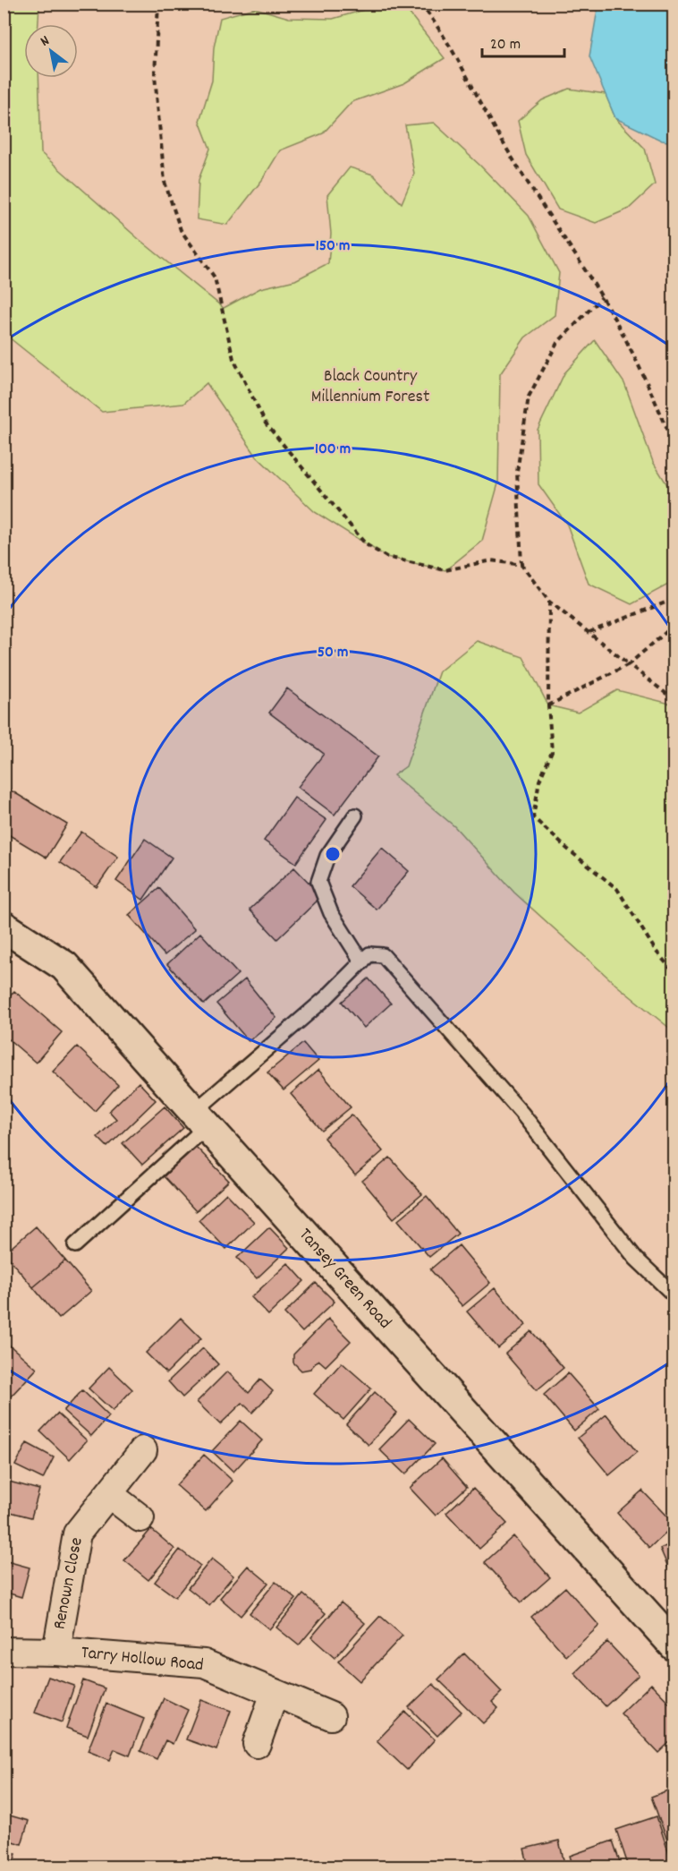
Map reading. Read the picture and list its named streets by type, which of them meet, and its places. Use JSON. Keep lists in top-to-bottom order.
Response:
{
  "streets": {
    "street": ["Tansey Green Road", "Renown Close", "Tarry Hollow Road"]
  },
  "crossings": [
    ["Renown Close", "Tarry Hollow Road"]
  ],
  "parks": ["Black Country Millennium Forest"],
  "scale_bar": "20 m",
  "north": "top left",
  "rings": ["150 m", "100 m", "50 m"]
}
